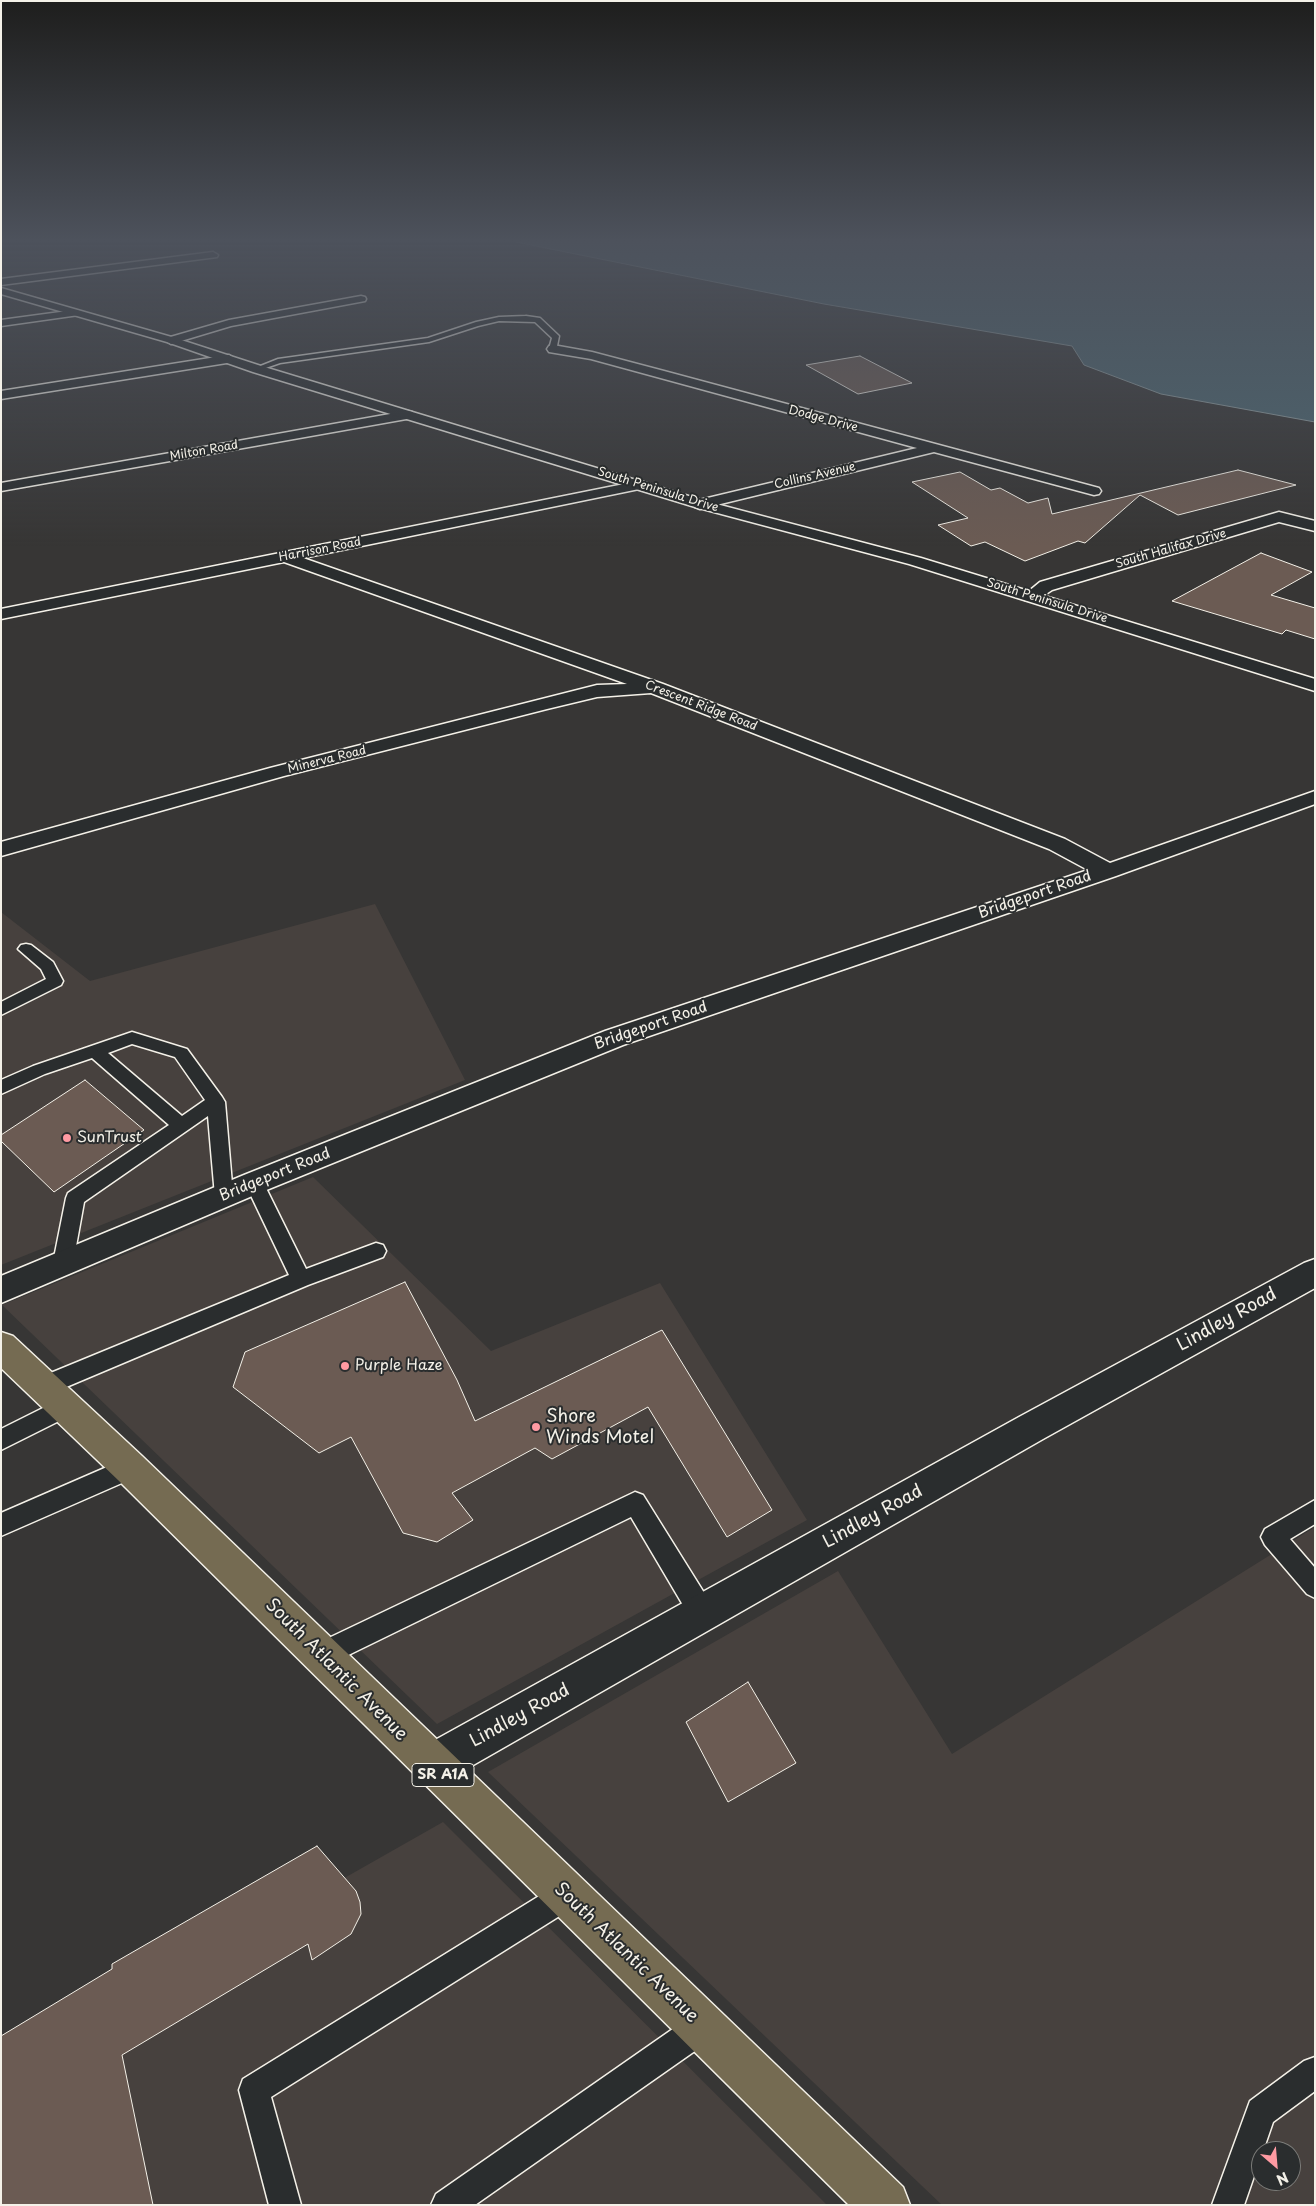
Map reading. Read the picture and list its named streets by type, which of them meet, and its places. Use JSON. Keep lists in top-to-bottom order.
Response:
{
  "streets": {
    "main road": ["South Atlantic Avenue", "SR A1A"],
    "street": [
      "Dodge Drive",
      "Milton Road",
      "Collins Avenue",
      "South Peninsula Drive",
      "South Halifax Drive",
      "Harrison Road",
      "Crescent Ridge Road",
      "Minerva Road",
      "Bridgeport Road",
      "Lindley Road"
    ]
  },
  "crossings": [
    ["Dodge Drive", "Collins Avenue"],
    ["Milton Road", "South Peninsula Drive"],
    ["Collins Avenue", "South Peninsula Drive"],
    ["South Peninsula Drive", "South Halifax Drive"],
    ["South Peninsula Drive", "Harrison Road"],
    ["Harrison Road", "Crescent Ridge Road"],
    ["Crescent Ridge Road", "Minerva Road"],
    ["Crescent Ridge Road", "Bridgeport Road"],
    ["Lindley Road", "South Atlantic Avenue"]
  ],
  "places": ["SunTrust", "Purple Haze", "Shore Winds Motel"],
  "north": "bottom right"
}
